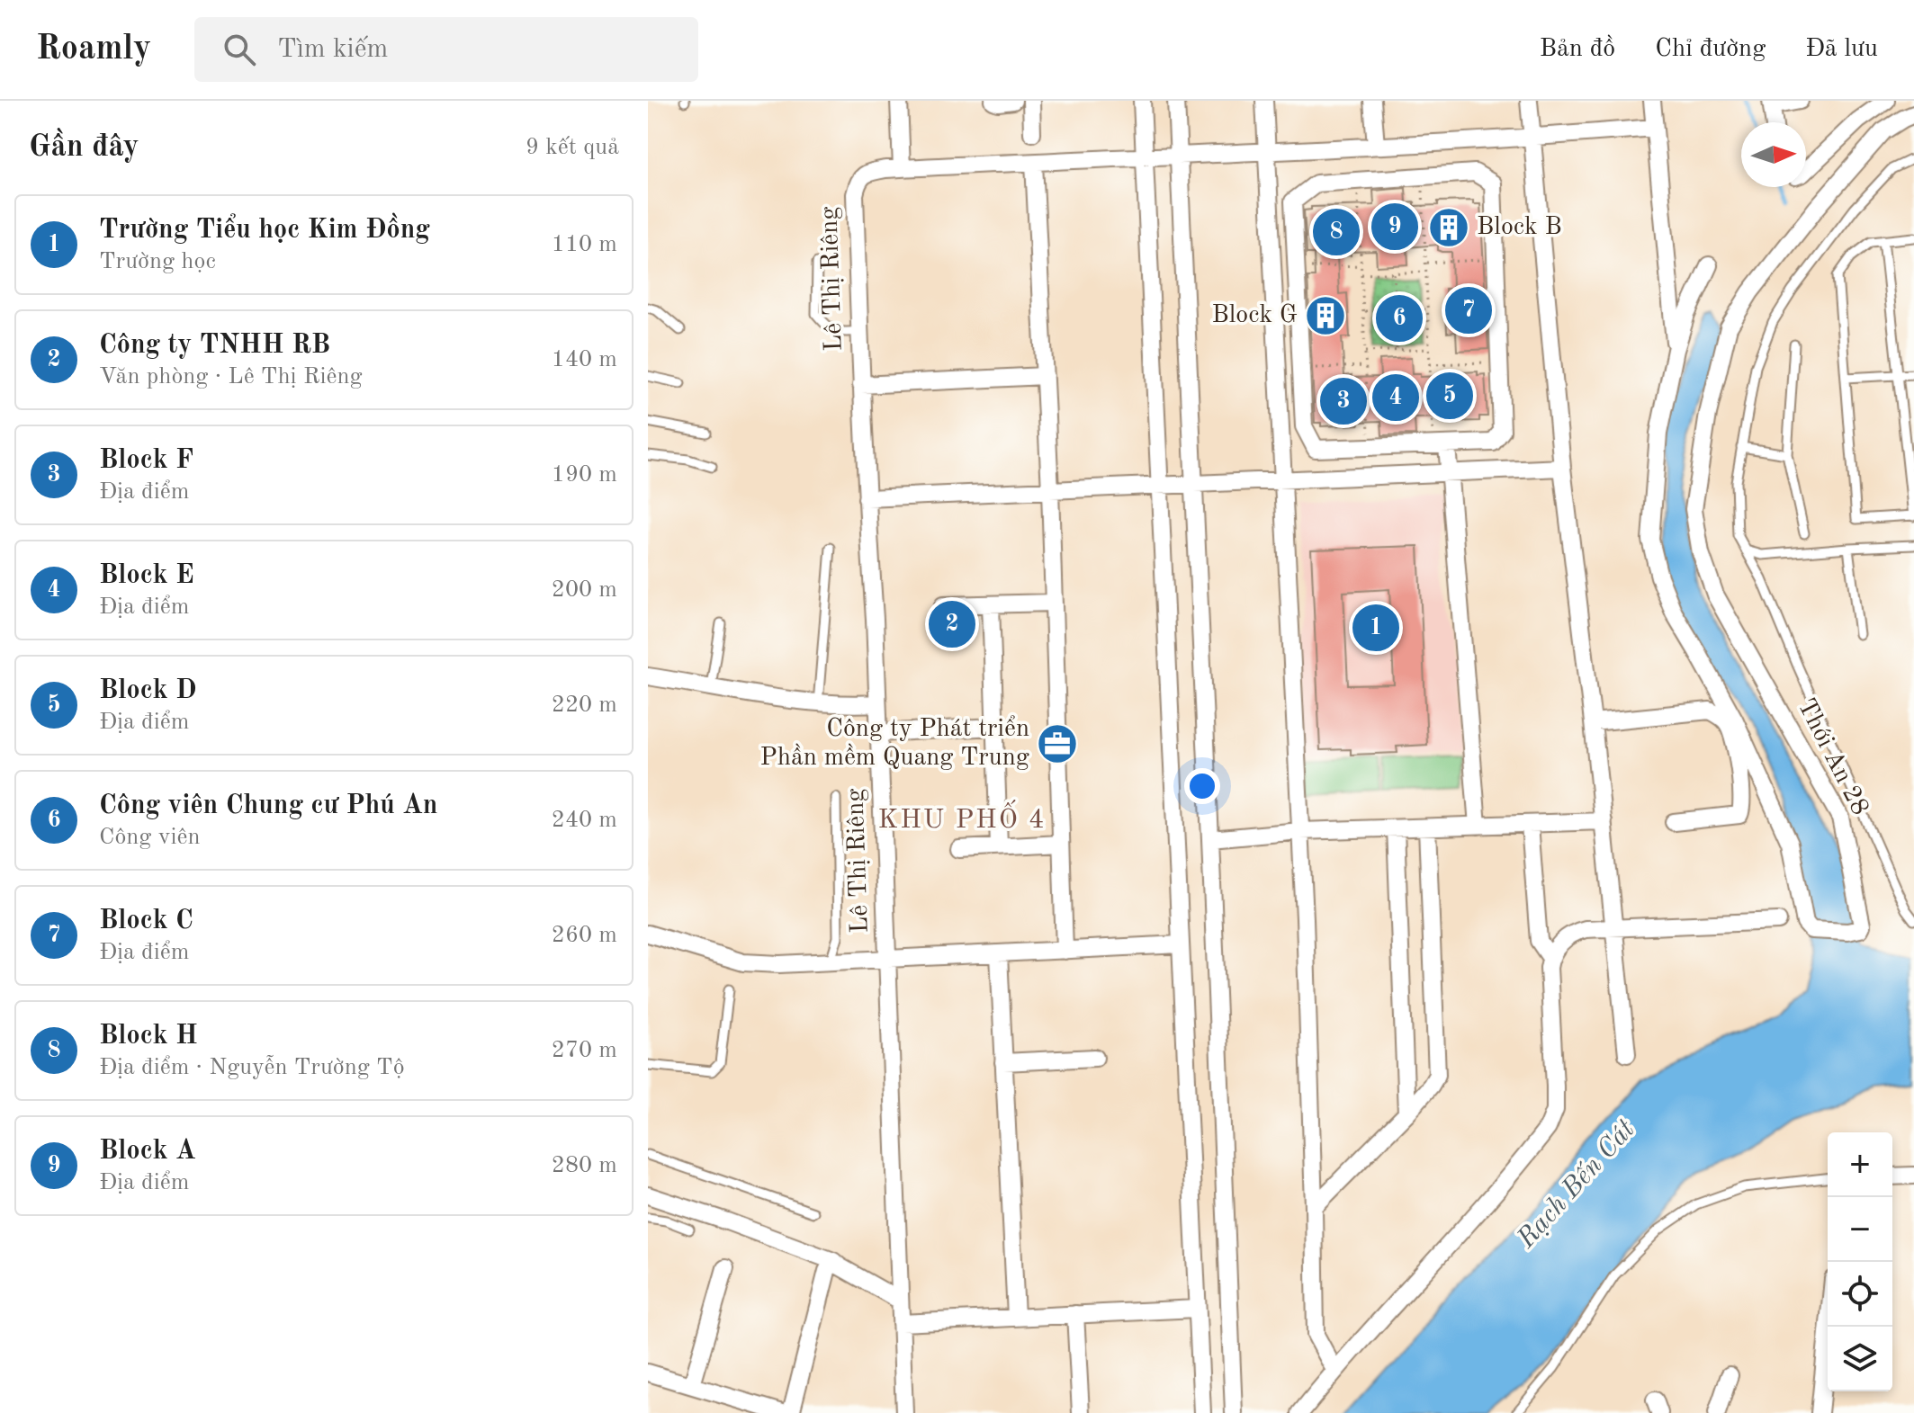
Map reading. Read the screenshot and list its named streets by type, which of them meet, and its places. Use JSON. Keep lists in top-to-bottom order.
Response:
{
  "streets": {
    "street": ["Lê Thị Riêng", "Thới An 28"]
  },
  "districts": ["KHU PHỐ 4"],
  "water": ["Rạch Bến Cát"],
  "places": {
    "building": ["Block B", "Block G"],
    "office": ["Công ty Phát triển Phần mềm Quang Trung"]
  },
  "north": "right",
  "page": {
    "header": "Roamly",
    "search": "Tìm kiếm",
    "nav": ["Bản đồ", "Chỉ đường", "Đã lưu"],
    "heading": ["Gần đây", "9 kết quả"],
    "list": [
      {
        "mark": "1",
        "name": "Trường Tiểu học Kim Đồng",
        "note": "Trường học",
        "value": "110 m"
      },
      {
        "mark": "2",
        "name": "Công ty TNHH RB",
        "note": "Văn phòng · Lê Thị Riêng",
        "value": "140 m"
      },
      {
        "mark": "3",
        "name": "Block F",
        "note": "Địa điểm",
        "value": "190 m"
      },
      {
        "mark": "4",
        "name": "Block E",
        "note": "Địa điểm",
        "value": "200 m"
      },
      {
        "mark": "5",
        "name": "Block D",
        "note": "Địa điểm",
        "value": "220 m"
      },
      {
        "mark": "6",
        "name": "Công viên Chung cư Phú An",
        "note": "Công viên",
        "value": "240 m"
      },
      {
        "mark": "7",
        "name": "Block C",
        "note": "Địa điểm",
        "value": "260 m"
      },
      {
        "mark": "8",
        "name": "Block H",
        "note": "Địa điểm · Nguyễn Trường Tộ",
        "value": "270 m"
      },
      {
        "mark": "9",
        "name": "Block A",
        "note": "Địa điểm",
        "value": "280 m"
      }
    ],
    "pins": [
      "9",
      "8",
      "7",
      "6",
      "5",
      "4",
      "3",
      "2",
      "1"
    ],
    "map_buttons": ["+", "−"]
  }
}
